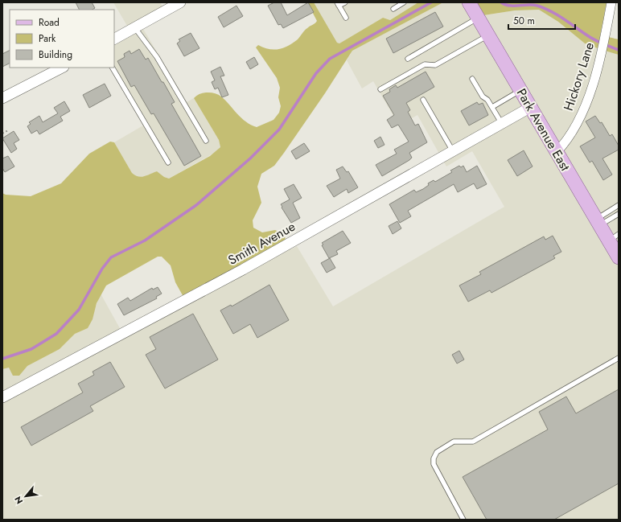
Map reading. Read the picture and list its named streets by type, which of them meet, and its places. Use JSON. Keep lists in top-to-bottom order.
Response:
{
  "streets": {
    "main road": ["Park Avenue East"],
    "street": ["Hickory Lane", "Smith Avenue"]
  },
  "crossings": [
    ["Hickory Lane", "Park Avenue East"],
    ["Park Avenue East", "Smith Avenue"]
  ],
  "legend": ["Road", "Park", "Building"],
  "scale_bar": "50 m",
  "north": "bottom left"
}
